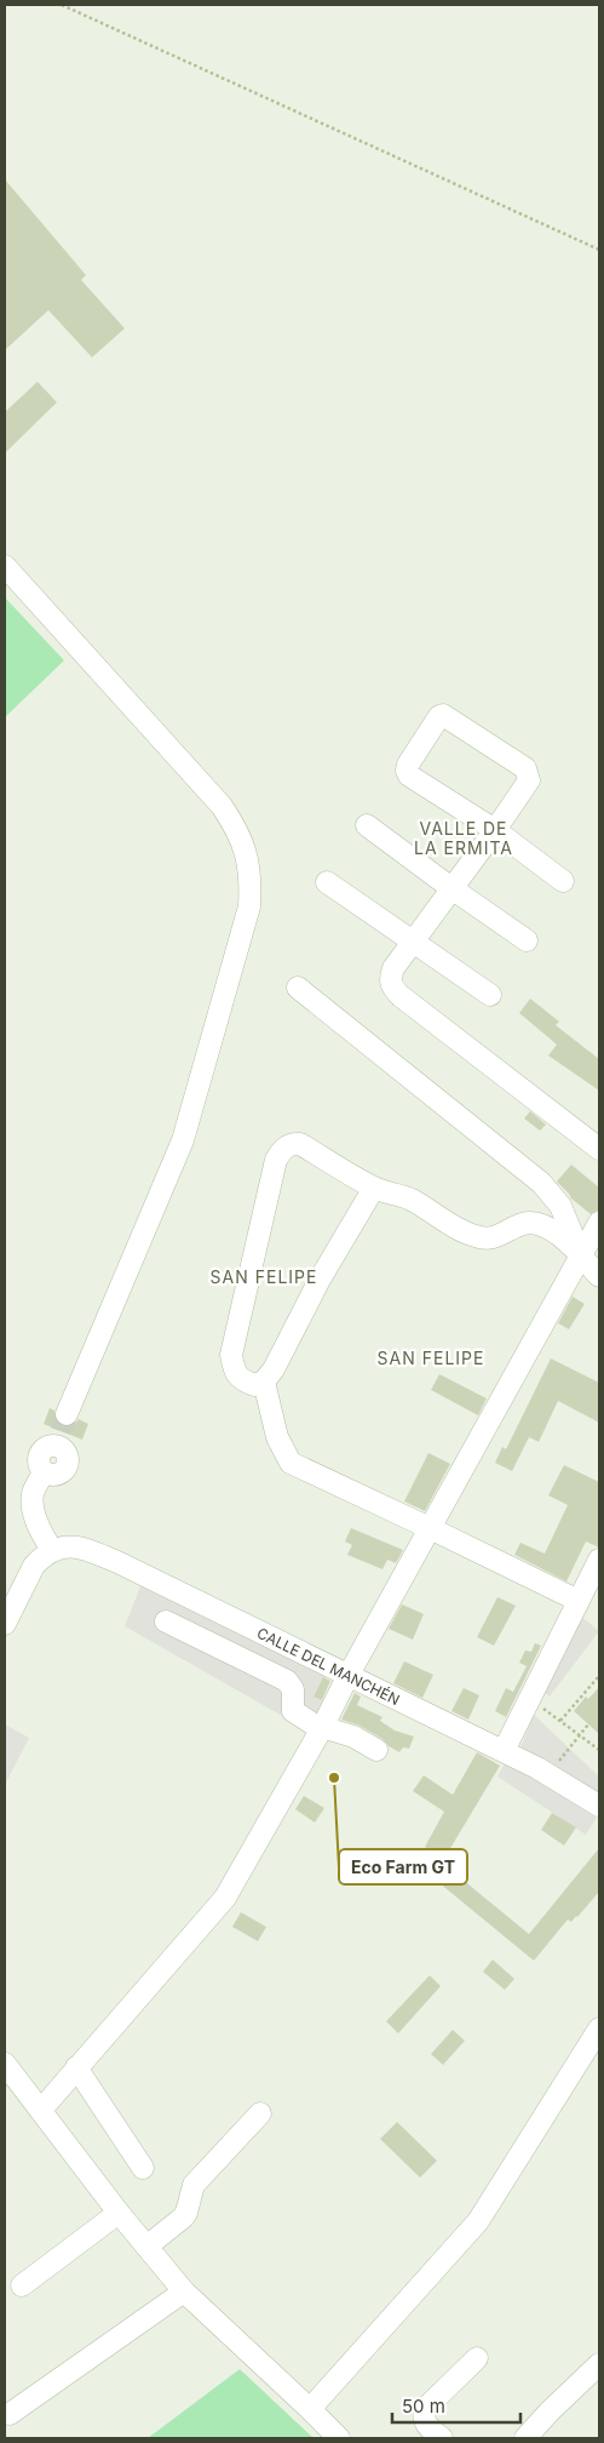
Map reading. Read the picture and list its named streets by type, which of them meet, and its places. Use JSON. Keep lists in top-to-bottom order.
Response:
{
  "streets": {
    "street": ["CALLE DEL MANCHÉN"]
  },
  "districts": ["VALLE DE LA ERMITA", "SAN FELIPE", "SAN FELIPE"],
  "places": ["Eco Farm GT"],
  "scale_bar": "50 m"
}
